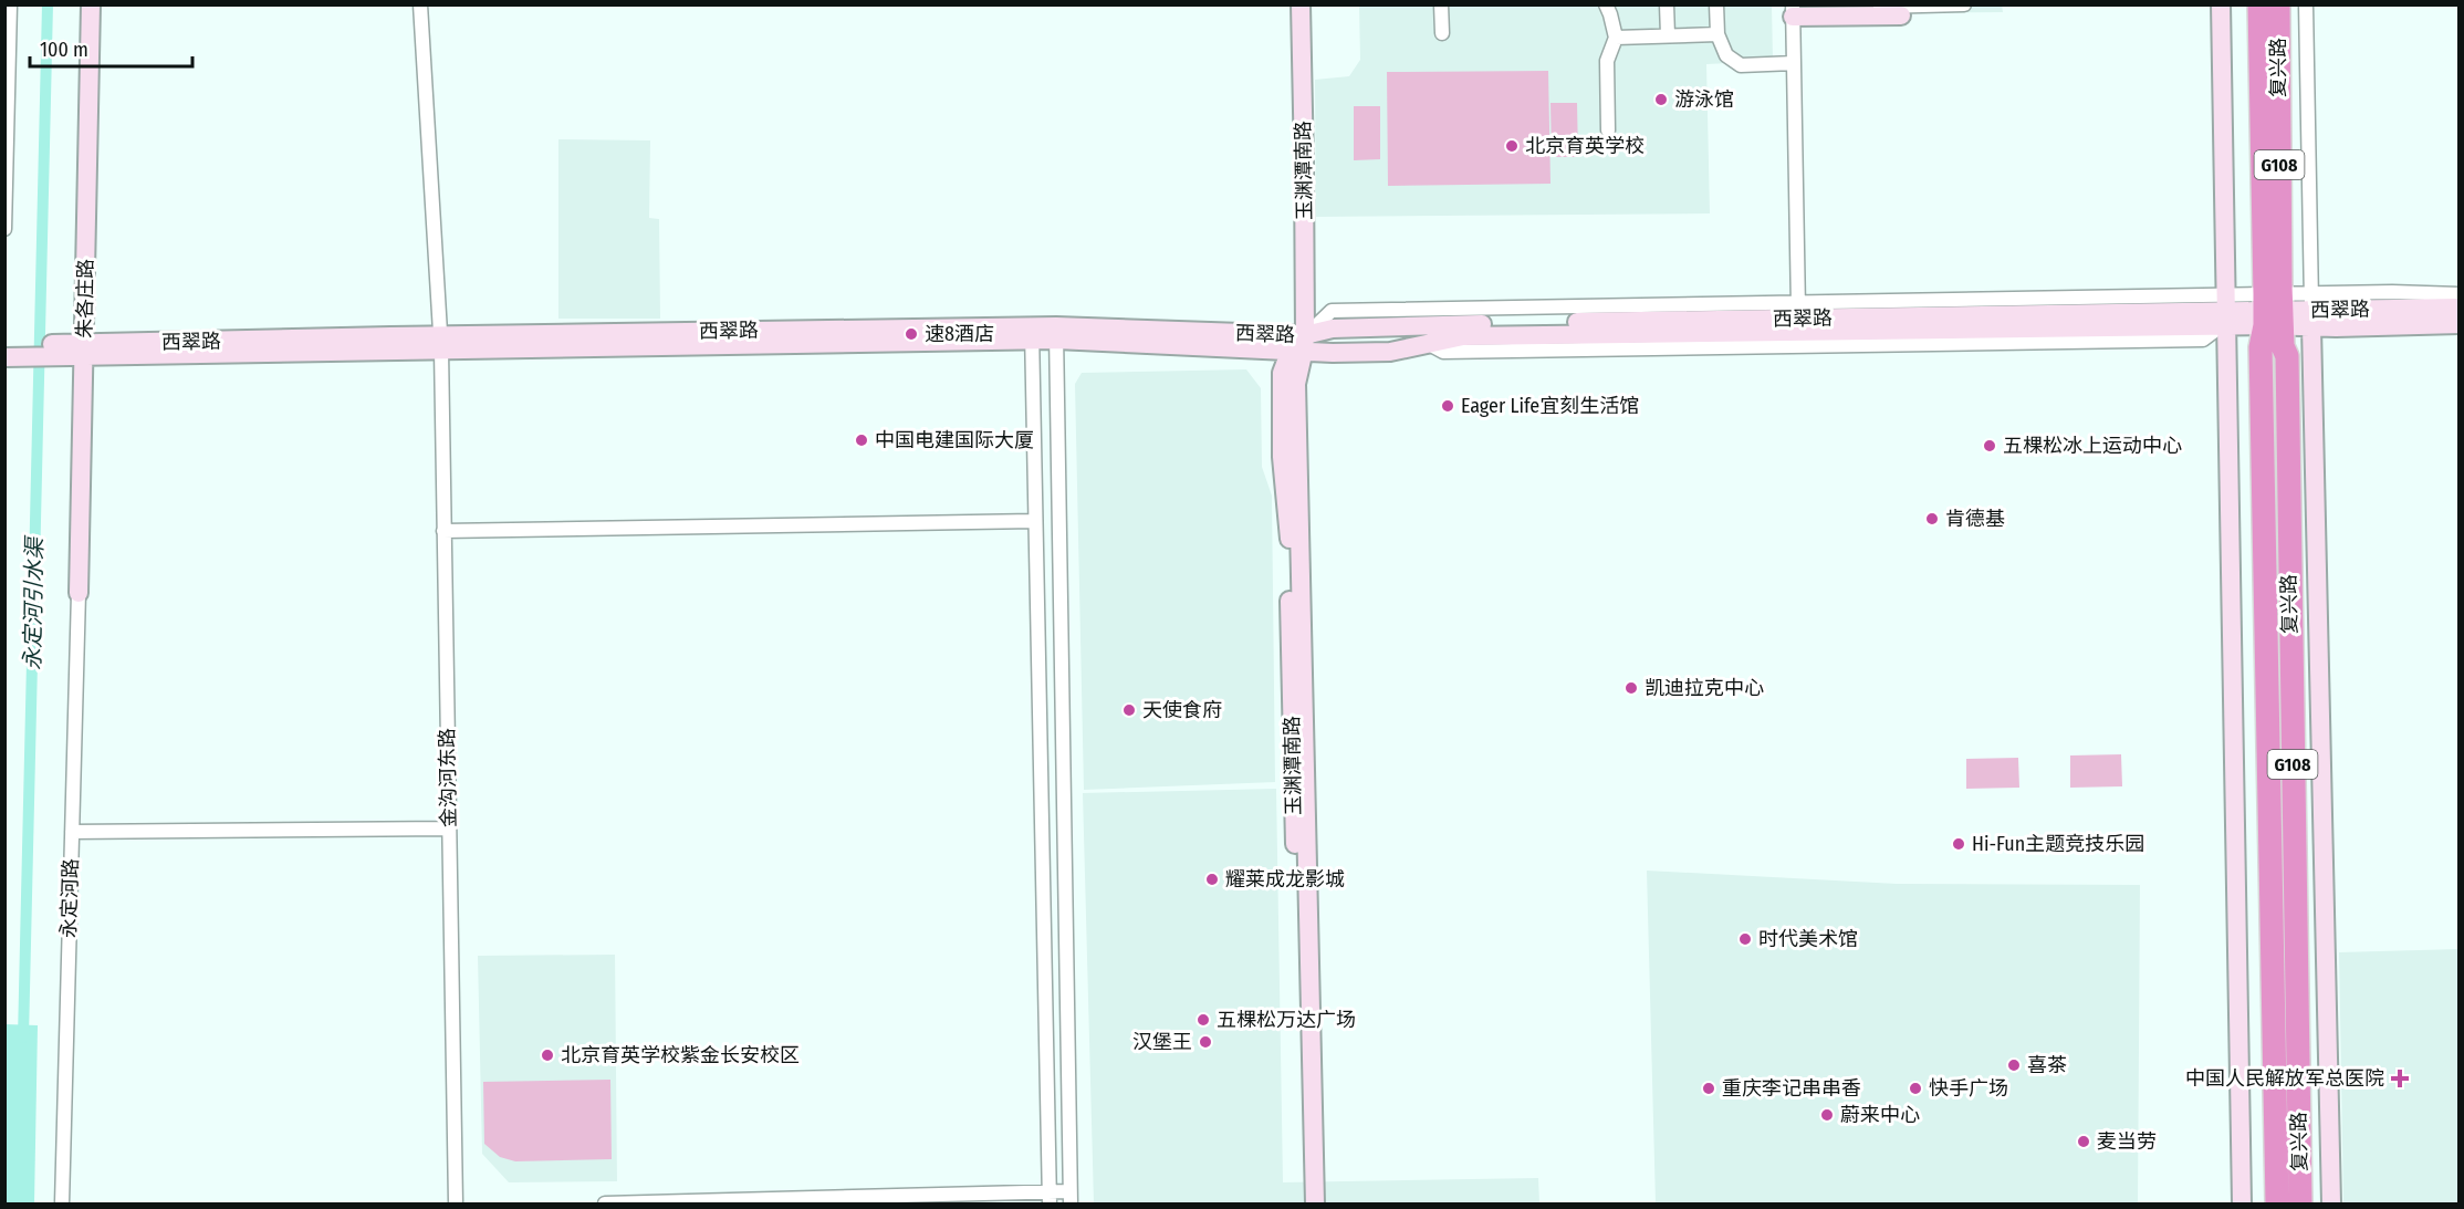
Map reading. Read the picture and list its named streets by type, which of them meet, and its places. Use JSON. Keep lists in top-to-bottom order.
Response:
{
  "streets": {
    "highway": ["复兴路", "G108"],
    "street": [
      "玉渊潭南路",
      "朱各庄路",
      "西翠路",
      "金沟河东路",
      "永定河路"
    ]
  },
  "crossings": [
    ["复兴路", "西翠路"],
    ["玉渊潭南路", "西翠路"],
    ["朱各庄路", "西翠路"],
    ["朱各庄路", "永定河路"],
    ["西翠路", "金沟河东路"]
  ],
  "water": ["永定河引水渠"],
  "places": {
    "other": [
      "游泳馆",
      "北京育英学校",
      "速8酒店",
      "Eager Life宜刻生活馆",
      "中国电建国际大厦",
      "五棵松冰上运动中心",
      "肯德基",
      "凯迪拉克中心",
      "天使食府",
      "Hi-Fun主题竞技乐园",
      "耀莱成龙影城",
      "时代美术馆",
      "五棵松万达广场",
      "汉堡王",
      "北京育英学校紫金长安校区",
      "喜茶",
      "重庆李记串串香",
      "快手广场",
      "蔚来中心",
      "麦当劳"
    ],
    "health": ["中国人民解放军总医院"]
  },
  "scale_bar": "100 m"
}
